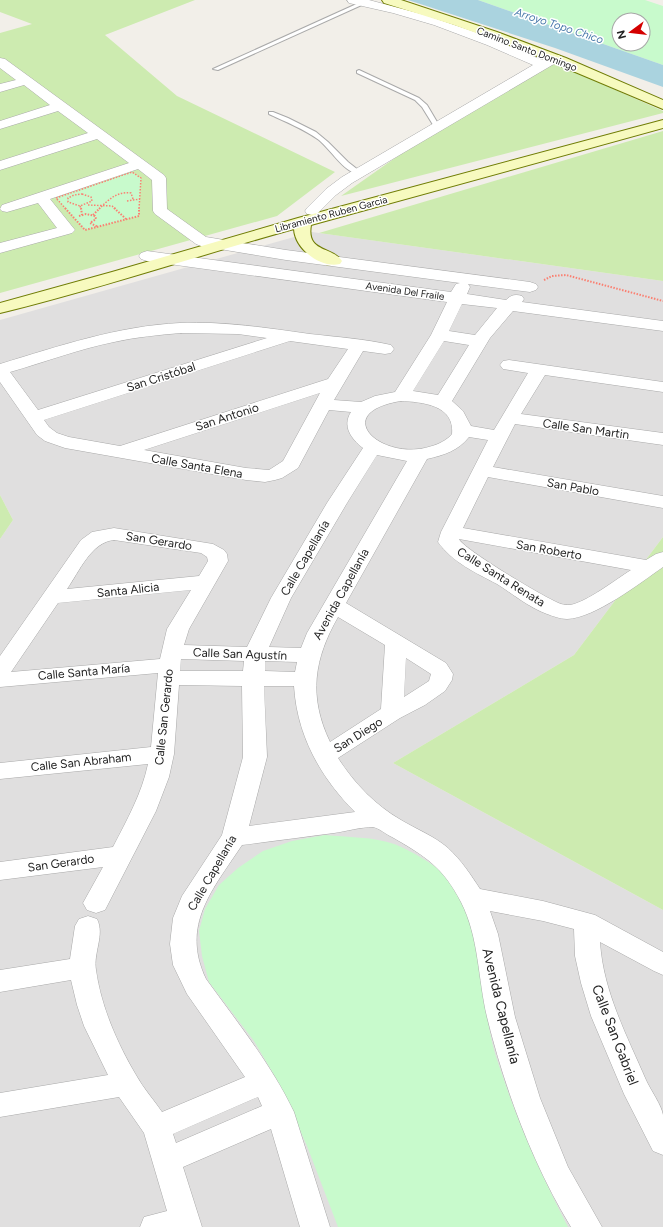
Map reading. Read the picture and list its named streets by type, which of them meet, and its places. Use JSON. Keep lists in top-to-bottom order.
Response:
{
  "streets": {
    "street": [
      "Camino Santo Domingo",
      "Libramiento Ruben Garcia",
      "Avenida Del Fraile",
      "San Cristóbal",
      "San Antonio",
      "Calle San Martin",
      "Calle Santa Elena",
      "San Pablo",
      "San Gerardo",
      "San Roberto",
      "Calle Capellanía",
      "Calle Santa Renata",
      "Santa Alicia",
      "Avenida Capellanía",
      "Calle San Agustín",
      "Calle Santa María",
      "Calle San Gerardo",
      "San Diego",
      "Calle San Abraham",
      "Calle San Gabriel"
    ]
  },
  "crossings": [
    ["Libramiento Ruben Garcia", "Avenida Del Fraile"],
    ["San Cristóbal", "Calle Santa Elena"],
    ["San Antonio", "Calle Santa Elena"],
    ["Calle San Martin", "Calle Santa Renata"],
    ["San Pablo", "Calle Santa Renata"],
    ["San Gerardo", "Santa Alicia"],
    ["San Gerardo", "Calle San Gerardo"],
    ["San Roberto", "Calle Santa Renata"],
    ["Calle Capellanía", "Avenida Capellanía"],
    ["Calle Capellanía", "Calle San Agustín"],
    ["Santa Alicia", "Calle San Gerardo"],
    ["Avenida Capellanía", "Calle San Agustín"],
    ["Avenida Capellanía", "San Diego"],
    ["Calle San Agustín", "Calle Santa María"],
    ["Calle San Agustín", "Calle San Gerardo"],
    ["Calle Santa María", "Calle San Gerardo"],
    ["Calle San Gerardo", "Calle San Abraham"]
  ],
  "water": ["Arroyo Topo Chico"],
  "north": "left"
}
